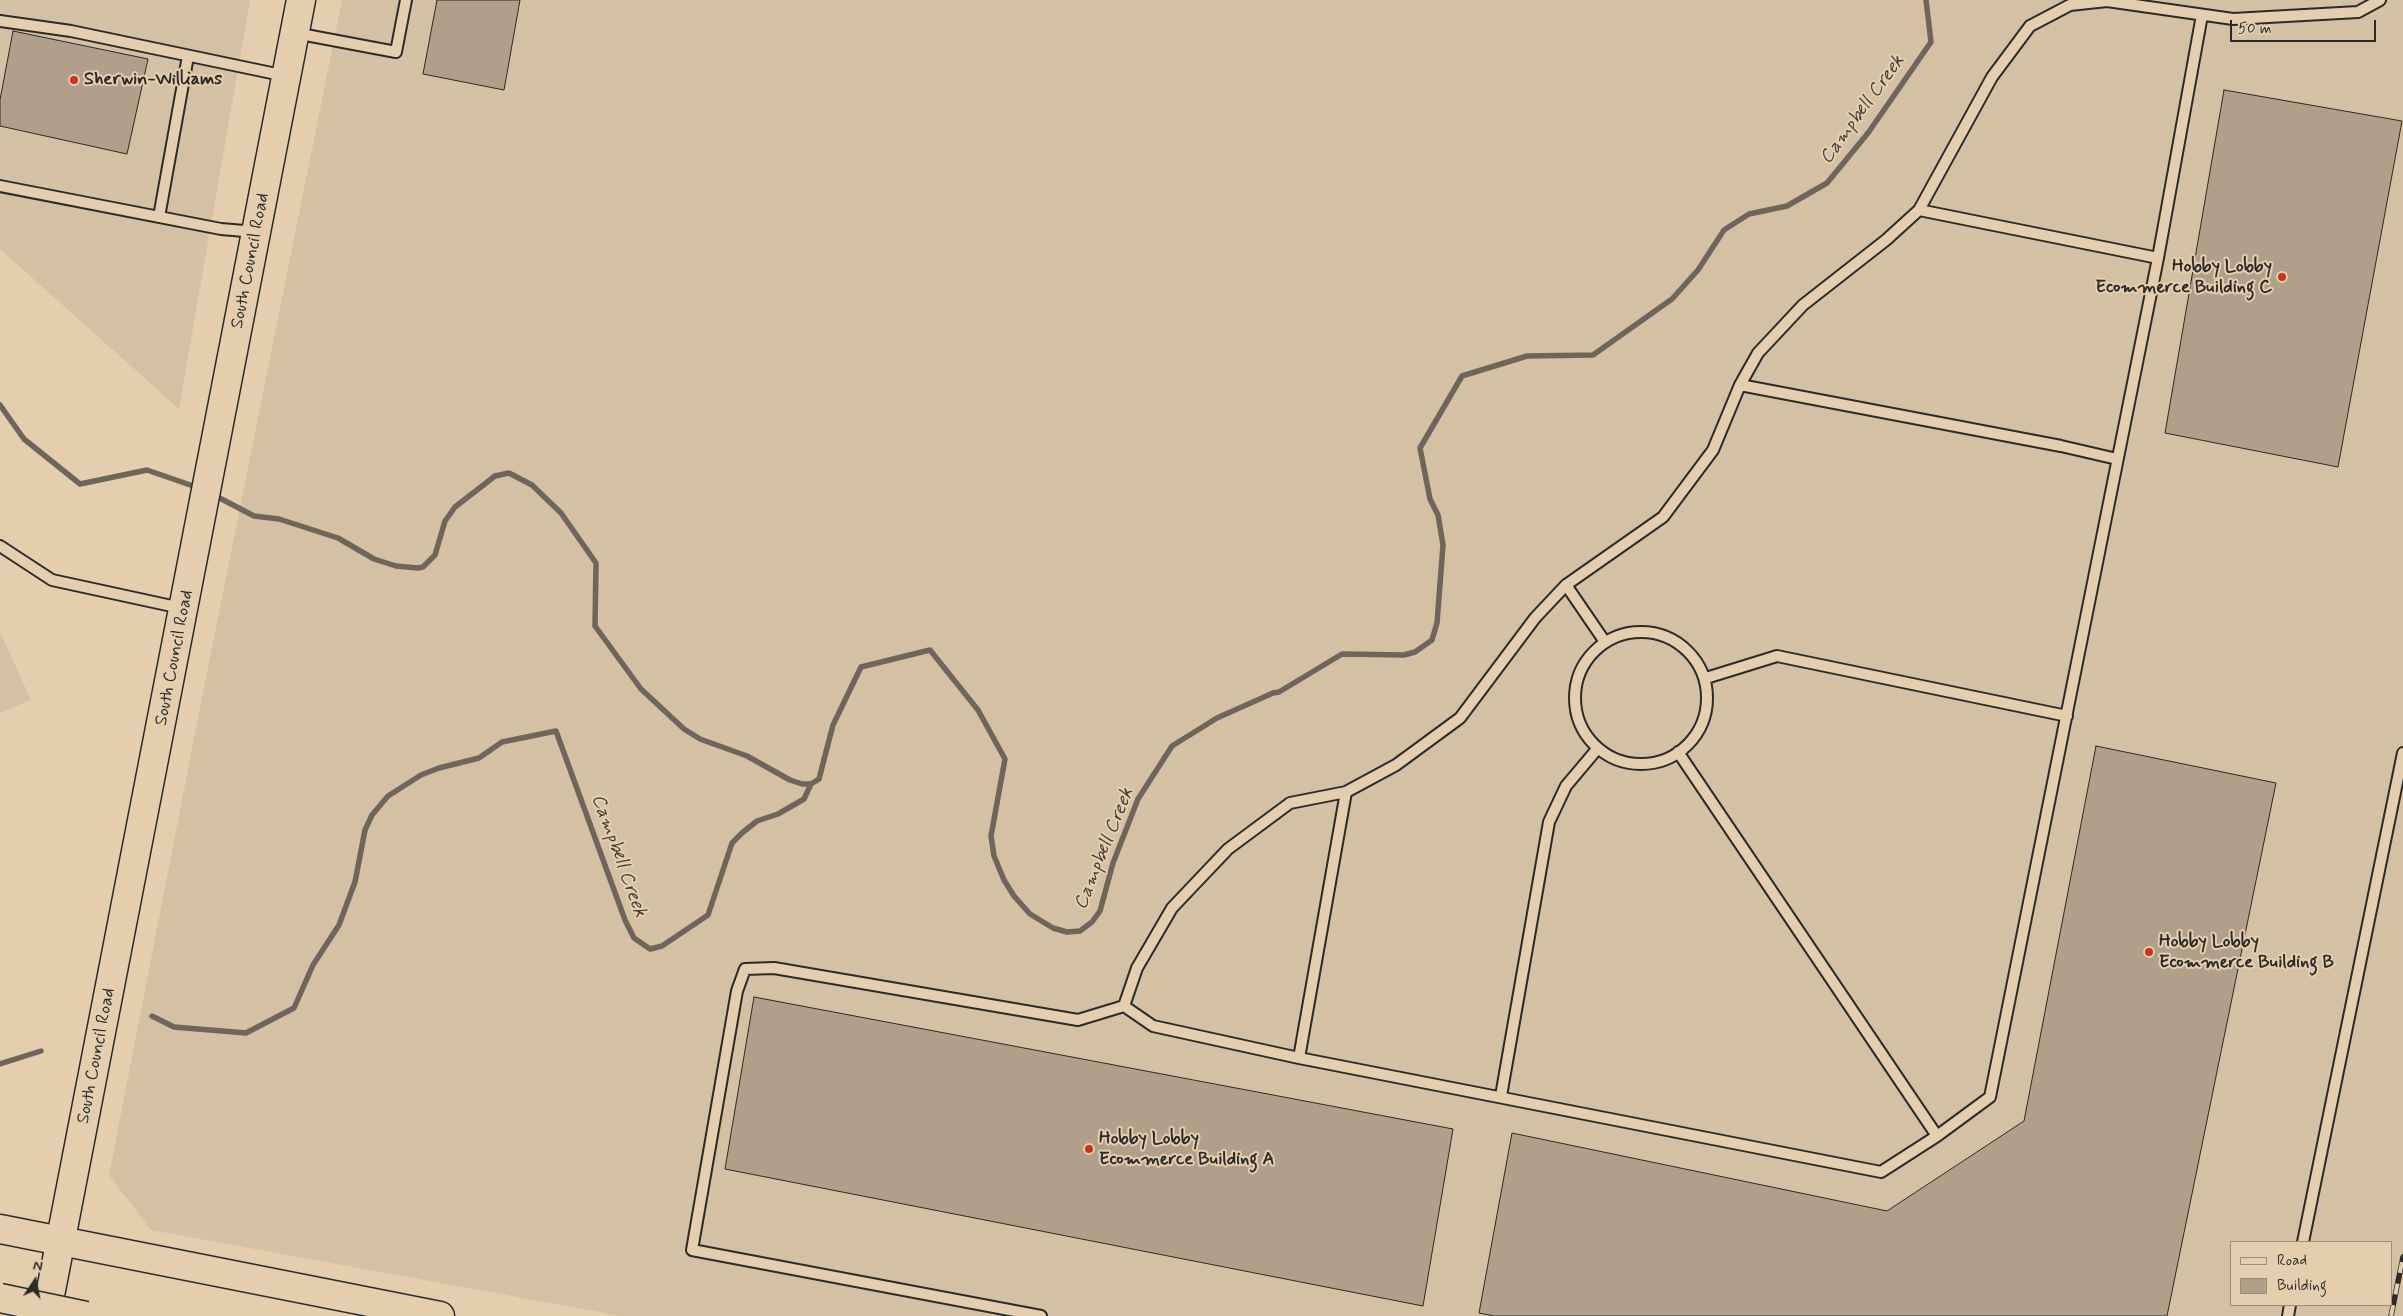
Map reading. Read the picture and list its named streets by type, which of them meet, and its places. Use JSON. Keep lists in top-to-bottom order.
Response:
{
  "streets": {
    "main road": ["South Council Road"]
  },
  "water": ["Campbell Creek"],
  "places": [
    "Sherwin-Williams",
    "Hobby Lobby Ecommerce Building C",
    "Hobby Lobby Ecommerce Building B",
    "Hobby Lobby Ecommerce Building A"
  ],
  "legend": ["Road", "Building"],
  "scale_bar": "50 m",
  "north": "top"
}
